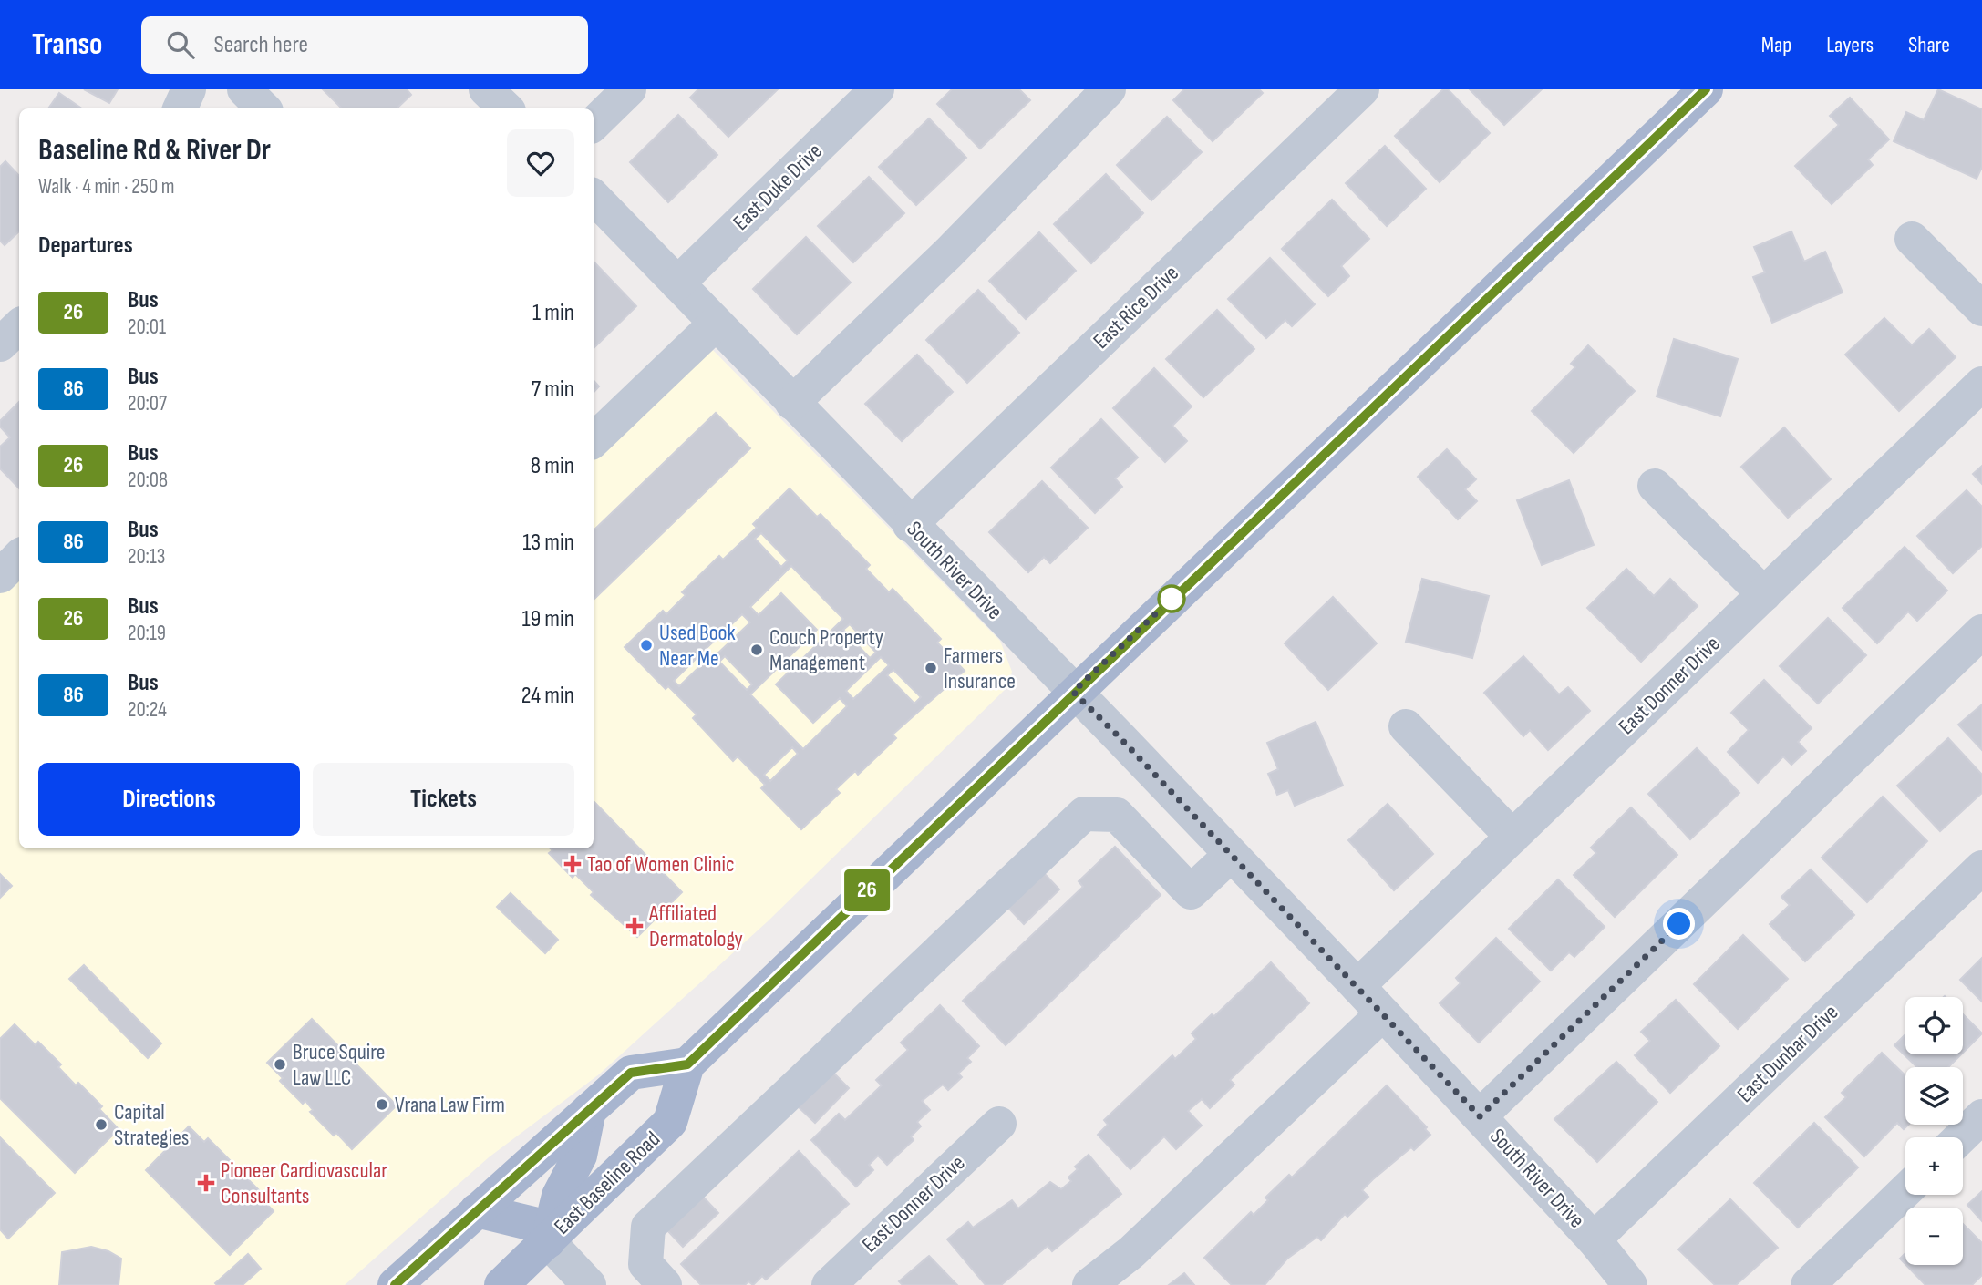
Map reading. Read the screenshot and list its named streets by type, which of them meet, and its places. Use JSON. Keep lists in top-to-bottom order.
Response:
{
  "streets": {
    "main road": ["East Baseline Road"],
    "street": [
      "East Duke Drive",
      "East Rice Drive",
      "South River Drive",
      "East Donner Drive",
      "East Dunbar Drive"
    ]
  },
  "crossings": [
    ["East Duke Drive", "South River Drive"],
    ["East Rice Drive", "South River Drive"],
    ["South River Drive", "East Donner Drive"],
    ["South River Drive", "East Dunbar Drive"],
    ["South River Drive", "East Baseline Road"]
  ],
  "places": {
    "other": [
      "Used Book Near Me",
      "Couch Property Management",
      "Farmers Insurance",
      "Bruce Squire Law LLC",
      "Vrana Law Firm",
      "Capital Strategies"
    ],
    "health": ["Tao of Women Clinic", "Affiliated Dermatology", "Pioneer Cardiovascular Consultants"]
  },
  "lines": ["bus line 26"],
  "page": {
    "header": "Transo",
    "search": "Search here",
    "nav": ["Map", "Layers", "Share"],
    "on_map": "26",
    "heading": [
      ["Baseline Rd & River Dr", "Walk · 4 min · 250 m"],
      "Departures"
    ],
    "list": [
      {
        "mark": "26",
        "name": "Bus",
        "note": "20:01",
        "value": "1 min"
      },
      {
        "mark": "86",
        "name": "Bus",
        "note": "20:07",
        "value": "7 min"
      },
      {
        "mark": "26",
        "name": "Bus",
        "note": "20:08",
        "value": "8 min"
      },
      {
        "mark": "86",
        "name": "Bus",
        "note": "20:13",
        "value": "13 min"
      },
      {
        "mark": "26",
        "name": "Bus",
        "note": "20:19",
        "value": "19 min"
      },
      {
        "mark": "86",
        "name": "Bus",
        "note": "20:24",
        "value": "24 min"
      }
    ],
    "buttons": ["Directions", "Tickets"],
    "map_buttons": ["+", "−"]
  }
}
